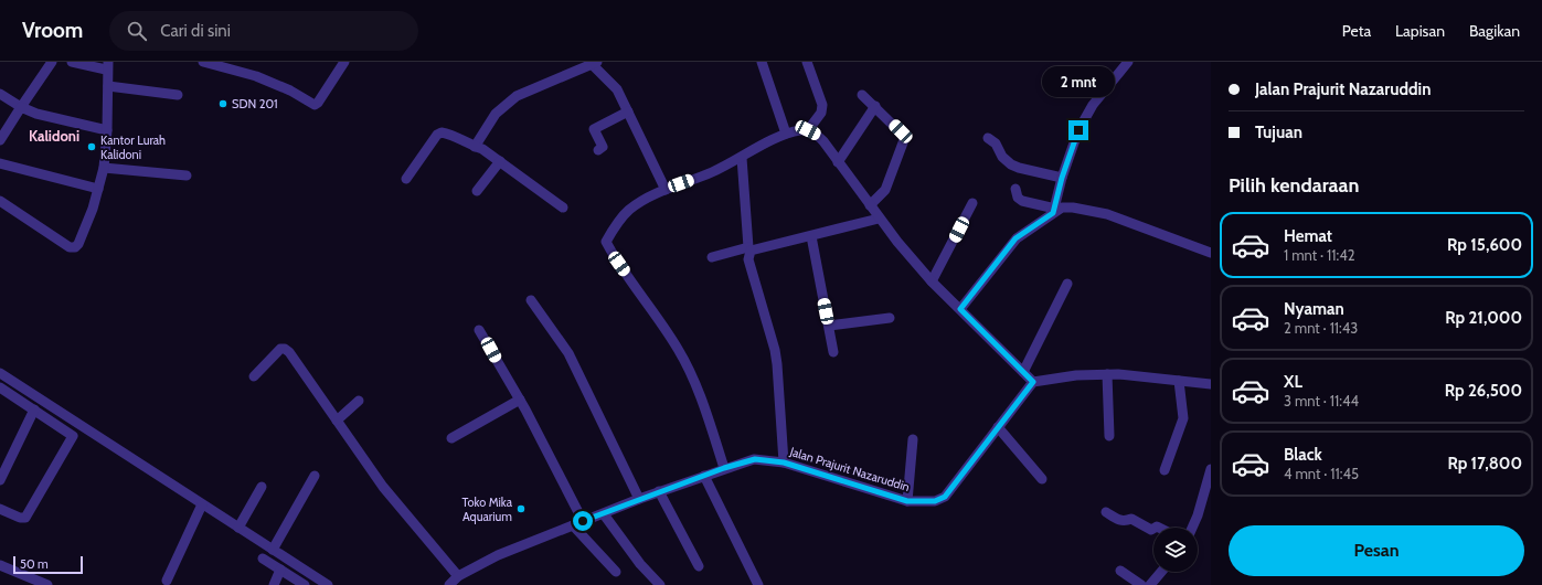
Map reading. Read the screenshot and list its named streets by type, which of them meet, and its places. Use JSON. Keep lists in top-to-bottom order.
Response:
{
  "streets": {
    "street": ["Jalan Prajurit Nazaruddin"]
  },
  "districts": ["Kalidoni"],
  "places": ["SDN 201", "Kantor Lurah Kalidoni", "Toko Mika Aquarium"],
  "scale_bar": "50 m",
  "page": {
    "header": "Vroom",
    "search": "Cari di sini",
    "nav": ["Peta", "Lapisan", "Bagikan"],
    "banner": ["Jalan Prajurit Nazaruddin", "Tujuan"],
    "bubble": "2 mnt",
    "heading": "Pilih kendaraan",
    "list": [
      {
        "name": "Hemat",
        "note": "1 mnt · 11:42",
        "value": "Rp 15,600"
      },
      {
        "name": "Nyaman",
        "note": "2 mnt · 11:43",
        "value": "Rp 21,000"
      },
      {
        "name": "XL",
        "note": "3 mnt · 11:44",
        "value": "Rp 26,500"
      },
      {
        "name": "Black",
        "note": "4 mnt · 11:45",
        "value": "Rp 17,800"
      }
    ],
    "buttons": "Pesan",
    "scale": "50 m"
  }
}
